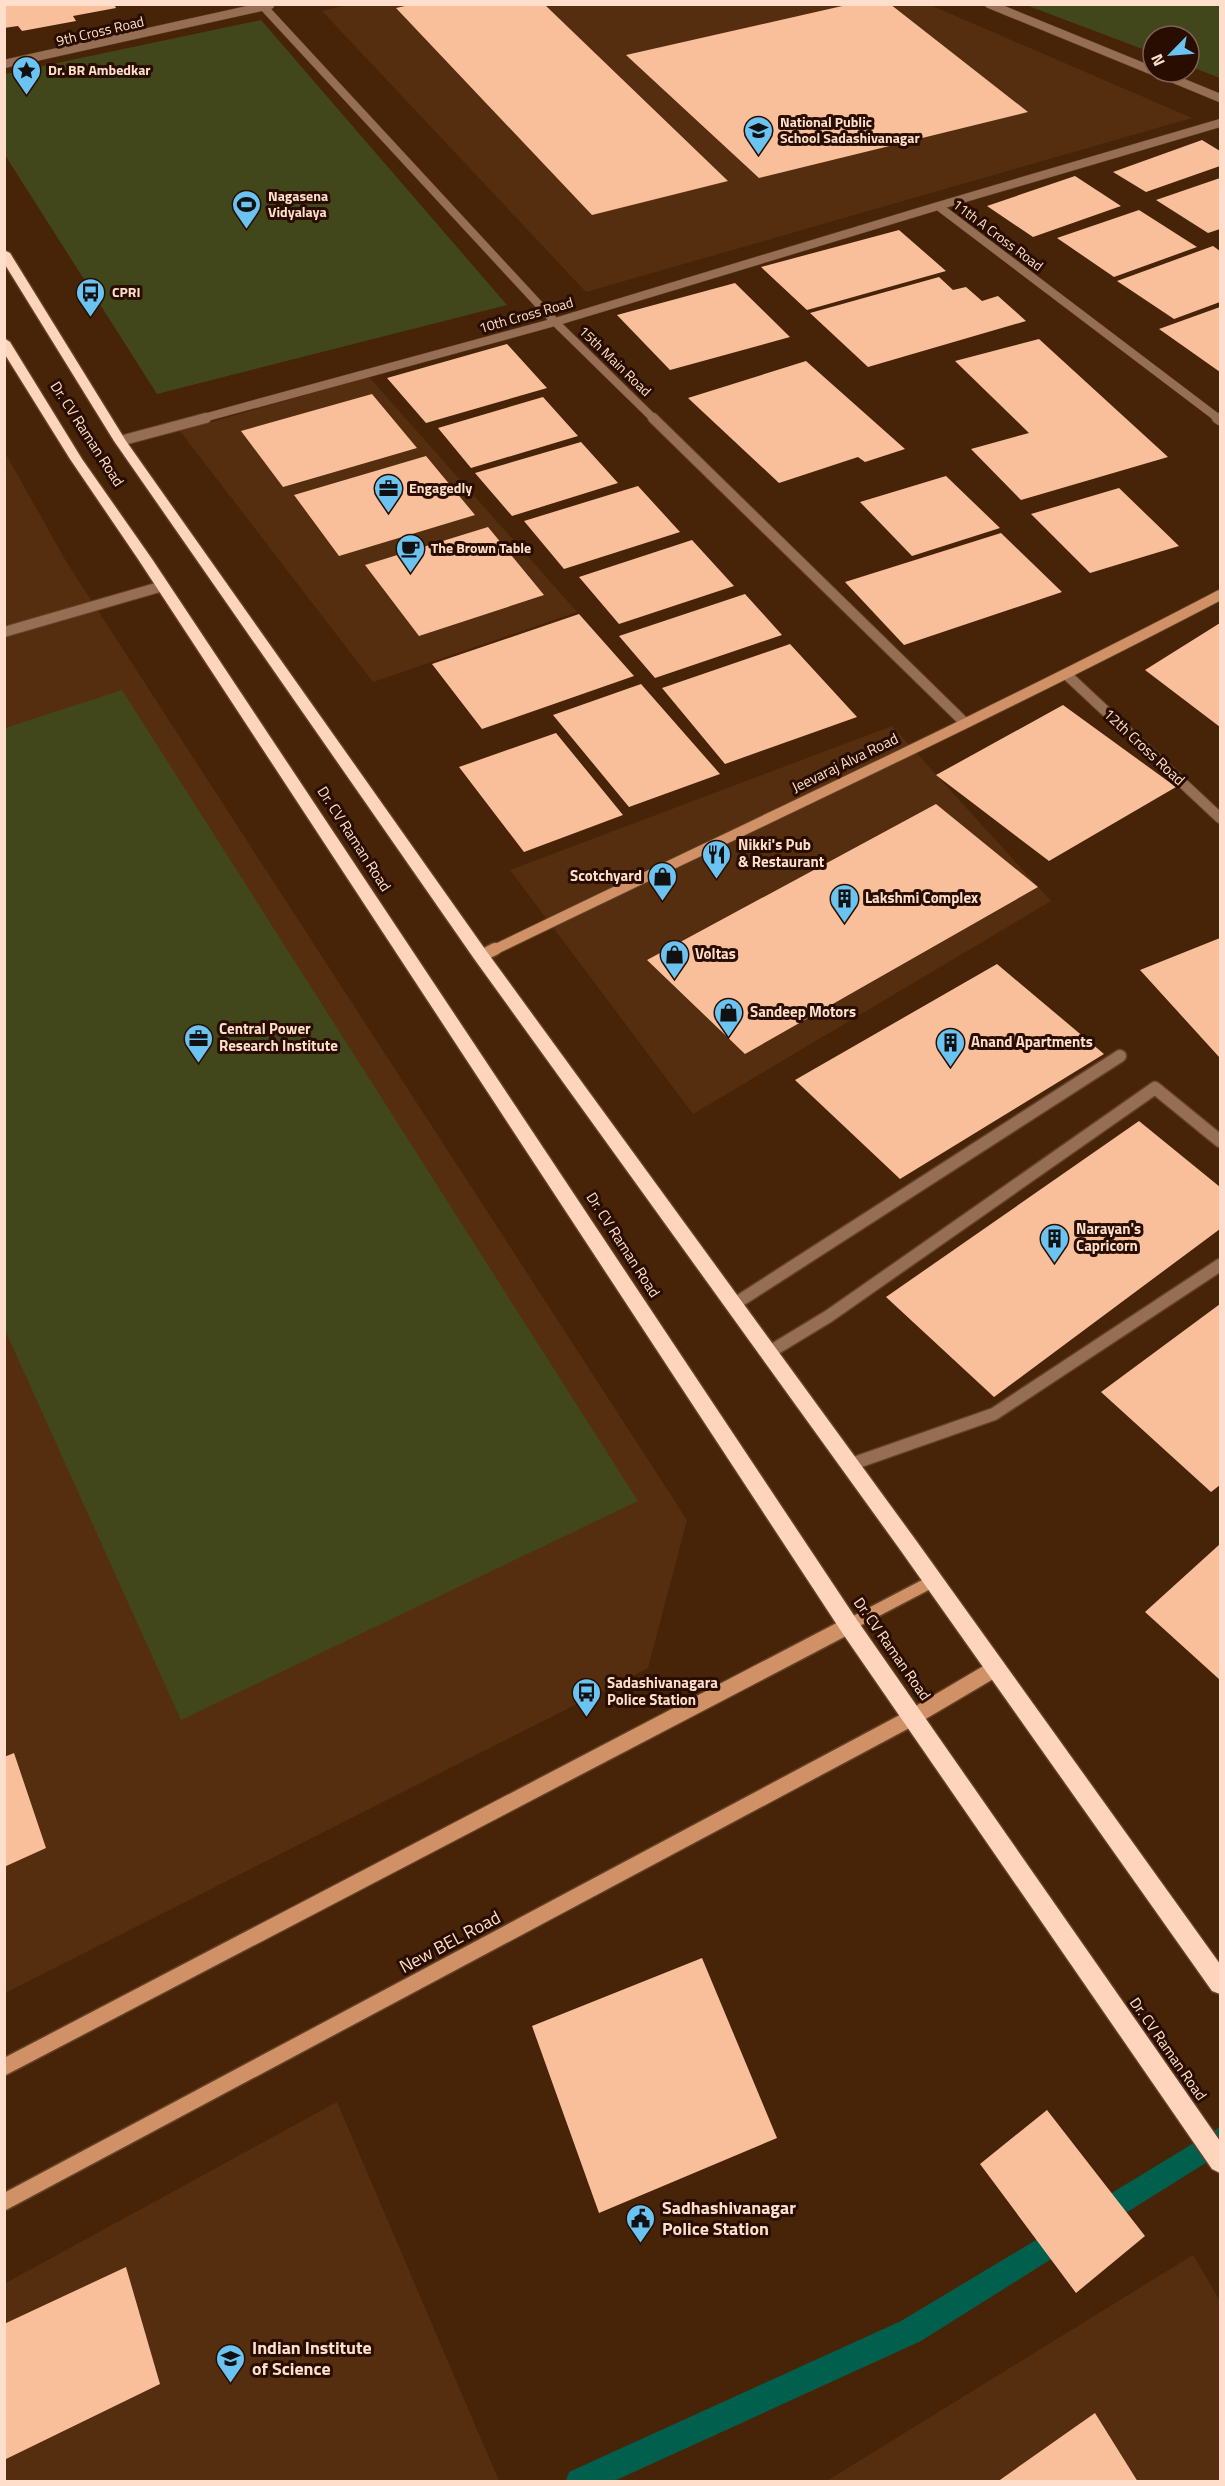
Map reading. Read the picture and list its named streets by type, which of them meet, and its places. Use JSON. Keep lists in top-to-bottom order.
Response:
{
  "streets": {
    "highway": ["Dr. CV Raman Road"],
    "main road": ["Jeevaraj Alva Road", "New BEL Road"],
    "street": [
      "9th Cross Road",
      "11th A Cross Road",
      "10th Cross Road",
      "15th Main Road",
      "12th Cross Road"
    ]
  },
  "crossings": [
    ["9th Cross Road", "15th Main Road"],
    ["11th A Cross Road", "10th Cross Road"],
    ["10th Cross Road", "15th Main Road"],
    ["10th Cross Road", "Dr. CV Raman Road"],
    ["15th Main Road", "Jeevaraj Alva Road"],
    ["Dr. CV Raman Road", "Jeevaraj Alva Road"],
    ["Dr. CV Raman Road", "New BEL Road"],
    ["12th Cross Road", "Jeevaraj Alva Road"]
  ],
  "places": {
    "place": ["Dr. BR Ambedkar"],
    "school or university": ["National Public School Sadashivanagar", "Indian Institute of Science"],
    "sports": ["Nagasena Vidyalaya"],
    "bus stop": ["CPRI", "Sadashivanagara Police Station"],
    "office": ["Engagedly", "Central Power Research Institute"],
    "cafe": ["The Brown Table"],
    "restaurant": ["Nikki's Pub & Restaurant"],
    "shop": ["Scotchyard", "Voltas", "Sandeep Motors"],
    "building": ["Lakshmi Complex", "Anand Apartments", "Narayan's Capricorn"],
    "public building": ["Sadhashivanagar Police Station"]
  },
  "north": "bottom left"
}
